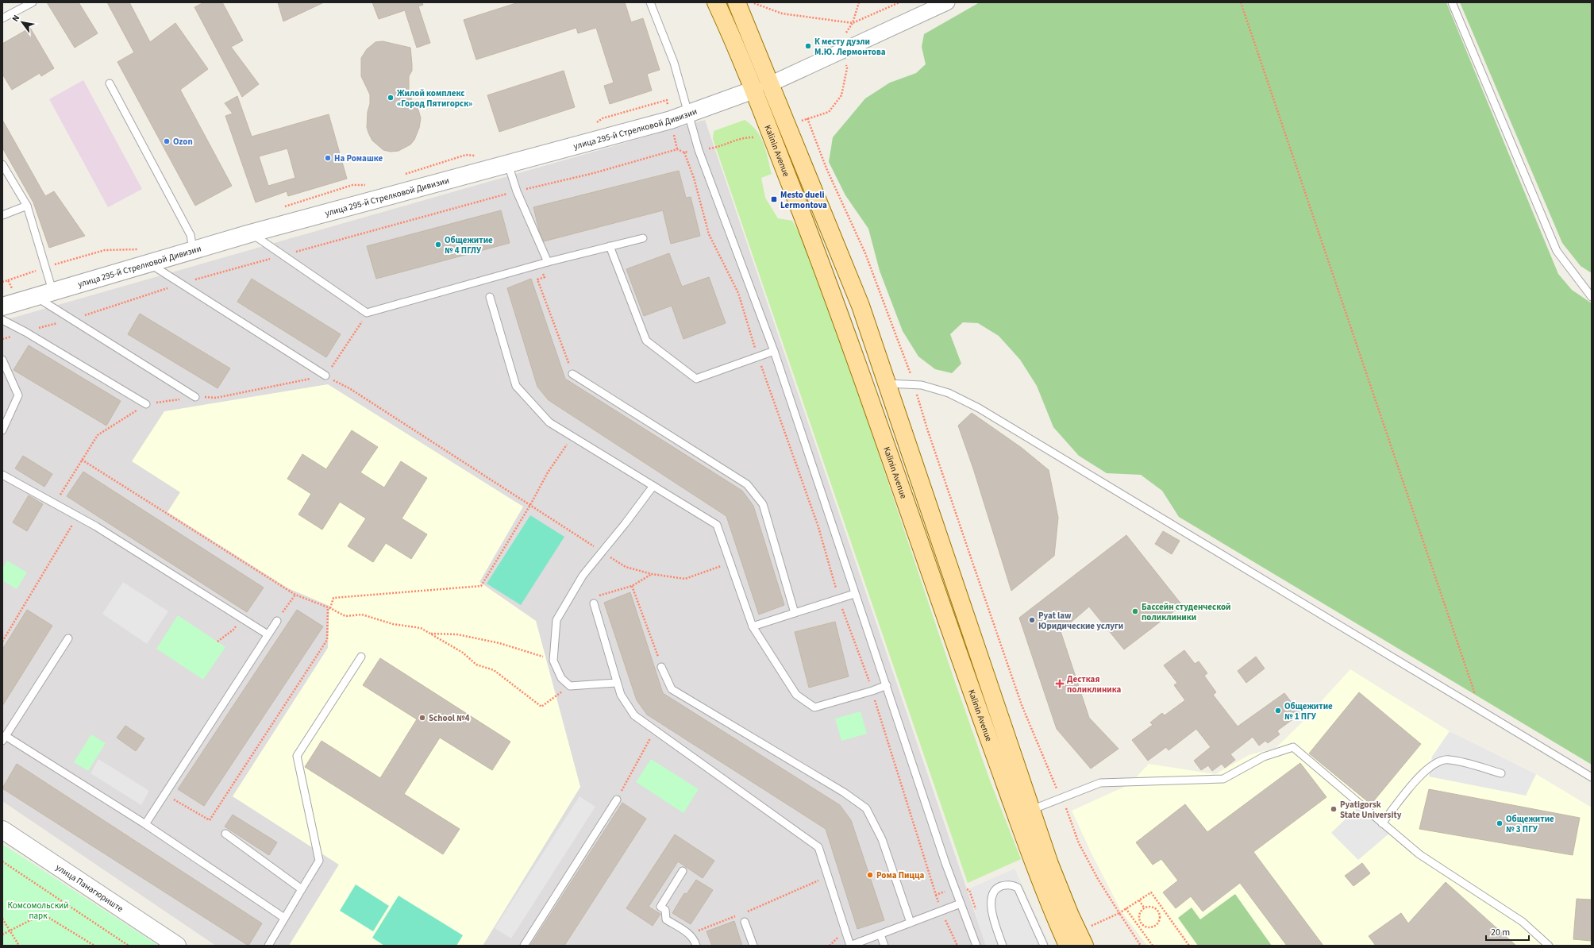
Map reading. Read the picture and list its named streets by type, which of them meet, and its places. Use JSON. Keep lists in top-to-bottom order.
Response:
{
  "streets": {
    "main road": ["улица 295-й Стрелковой Дивизии", "Kalinin Avenue"],
    "street": ["улица Панагюриште"]
  },
  "crossings": [
    ["улица 295-й Стрелковой Дивизии", "Kalinin Avenue"]
  ],
  "parks": ["Комсомольский парк"],
  "places": {
    "other": [
      "К месту дуэли М.Ю. Лермонтова",
      "Жилой комплекс «Город Пятигорск»",
      "Ozon",
      "На Ромашке",
      "Общежитие № 4 ПГЛУ",
      "Бассейн студенческой поликлиники",
      "Pyat law Юридические услуги",
      "Общежитие № 1 ПГУ",
      "School №4",
      "Pyatigorsk State University",
      "Общежитие № 3 ПГУ",
      "Рома Пицца"
    ],
    "transit": ["Mesto dueli Lermontova"],
    "health": ["Десткая поликлиника"]
  },
  "scale_bar": "20 m",
  "north": "top left"
}
